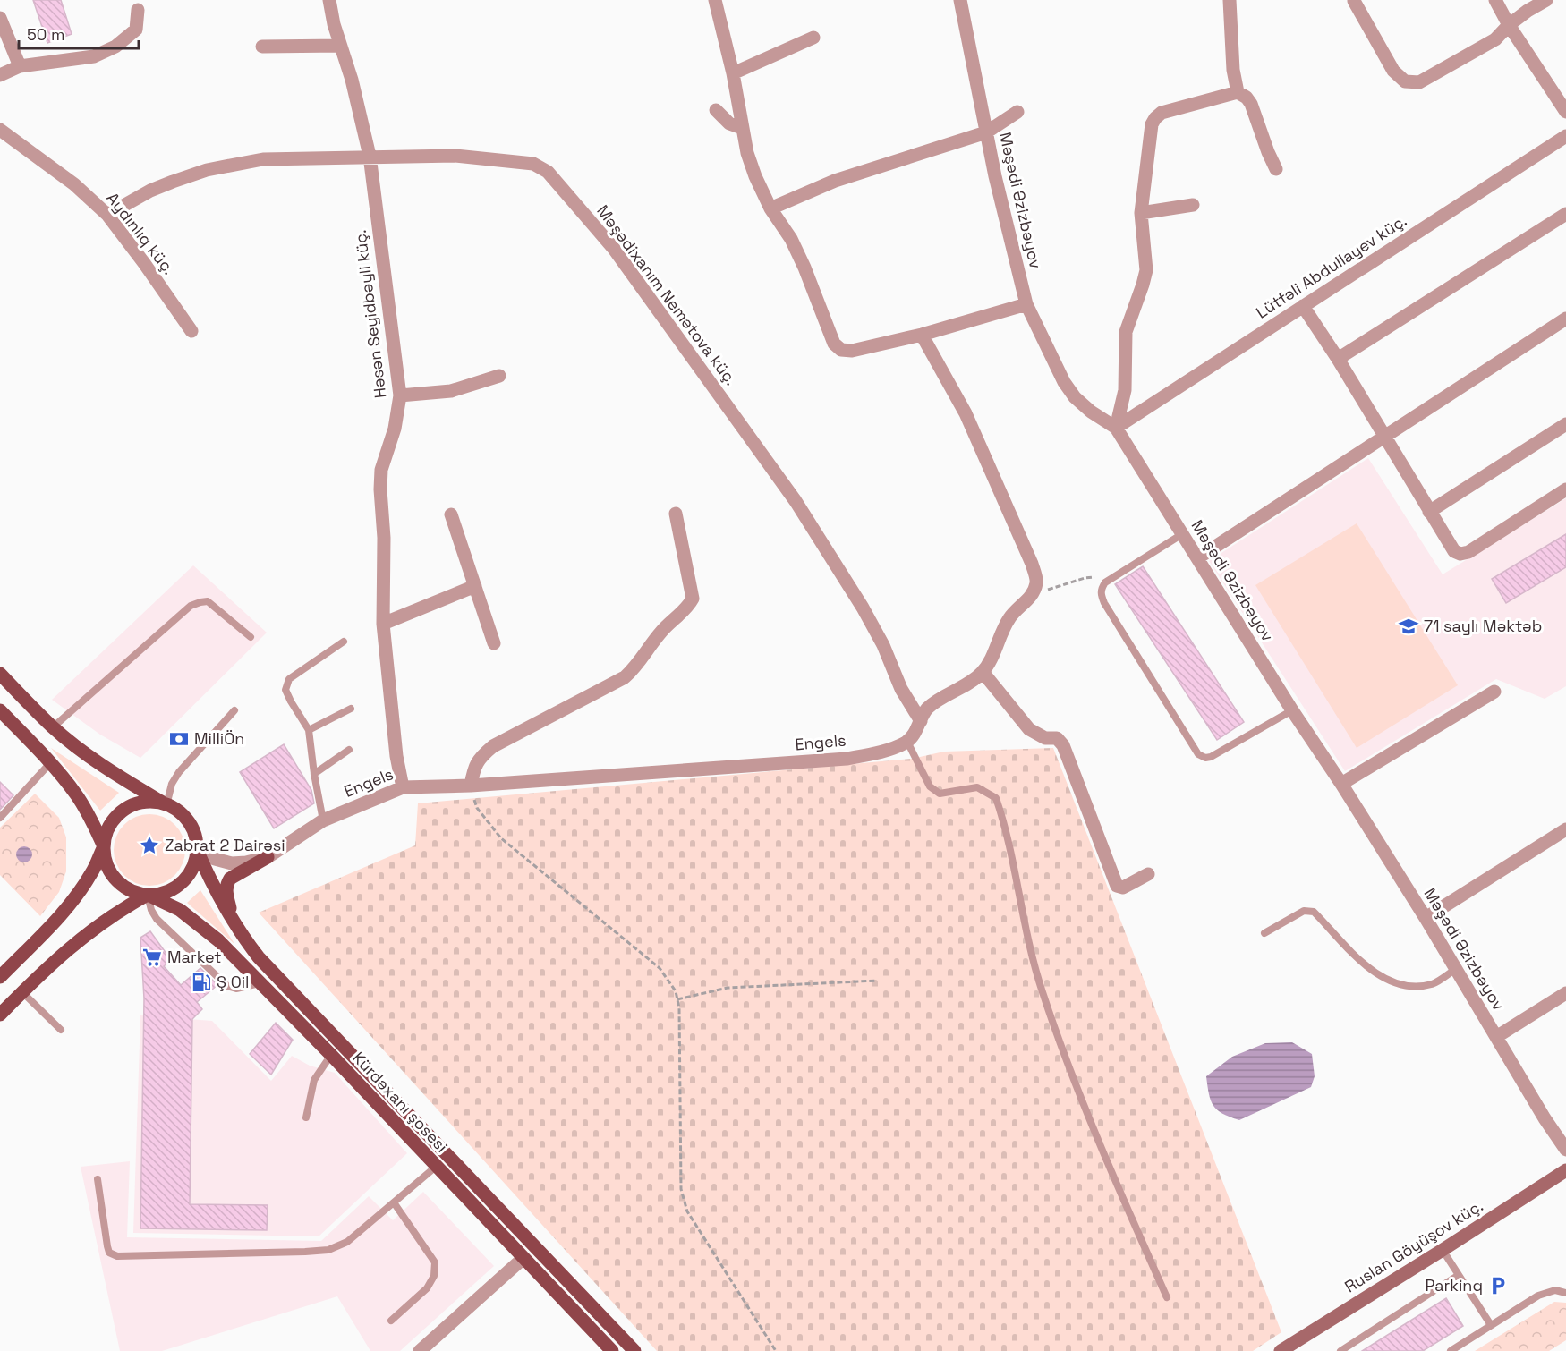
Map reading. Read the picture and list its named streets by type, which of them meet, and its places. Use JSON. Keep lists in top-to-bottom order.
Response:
{
  "streets": {
    "main road": ["Kürdəxanı şosesi"],
    "street": [
      "Məşədi Əzizbəyov",
      "Aydınlıq küç.",
      "Lütfəli Abdullayev küç.",
      "Məşədixanım Nemətova küç.",
      "Həsən Seyidbəyli küç.",
      "Engels",
      "Ruslan Göyüşov küç."
    ]
  },
  "crossings": [
    ["Məşədi Əzizbəyov", "Lütfəli Abdullayev küç."],
    ["Aydınlıq küç.", "Məşədixanım Nemətova küç."],
    ["Məşədixanım Nemətova küç.", "Həsən Seyidbəyli küç."],
    ["Həsən Seyidbəyli küç.", "Engels"]
  ],
  "places": {
    "school or university": ["71 saylı Məktəb"],
    "bank": ["MilliÖn"],
    "place": ["Zabrat 2 Dairəsi"],
    "supermarket": ["Market"],
    "fuel station": ["Ş Oil"],
    "parking": ["Parkinq"]
  },
  "scale_bar": "50 m"
}
